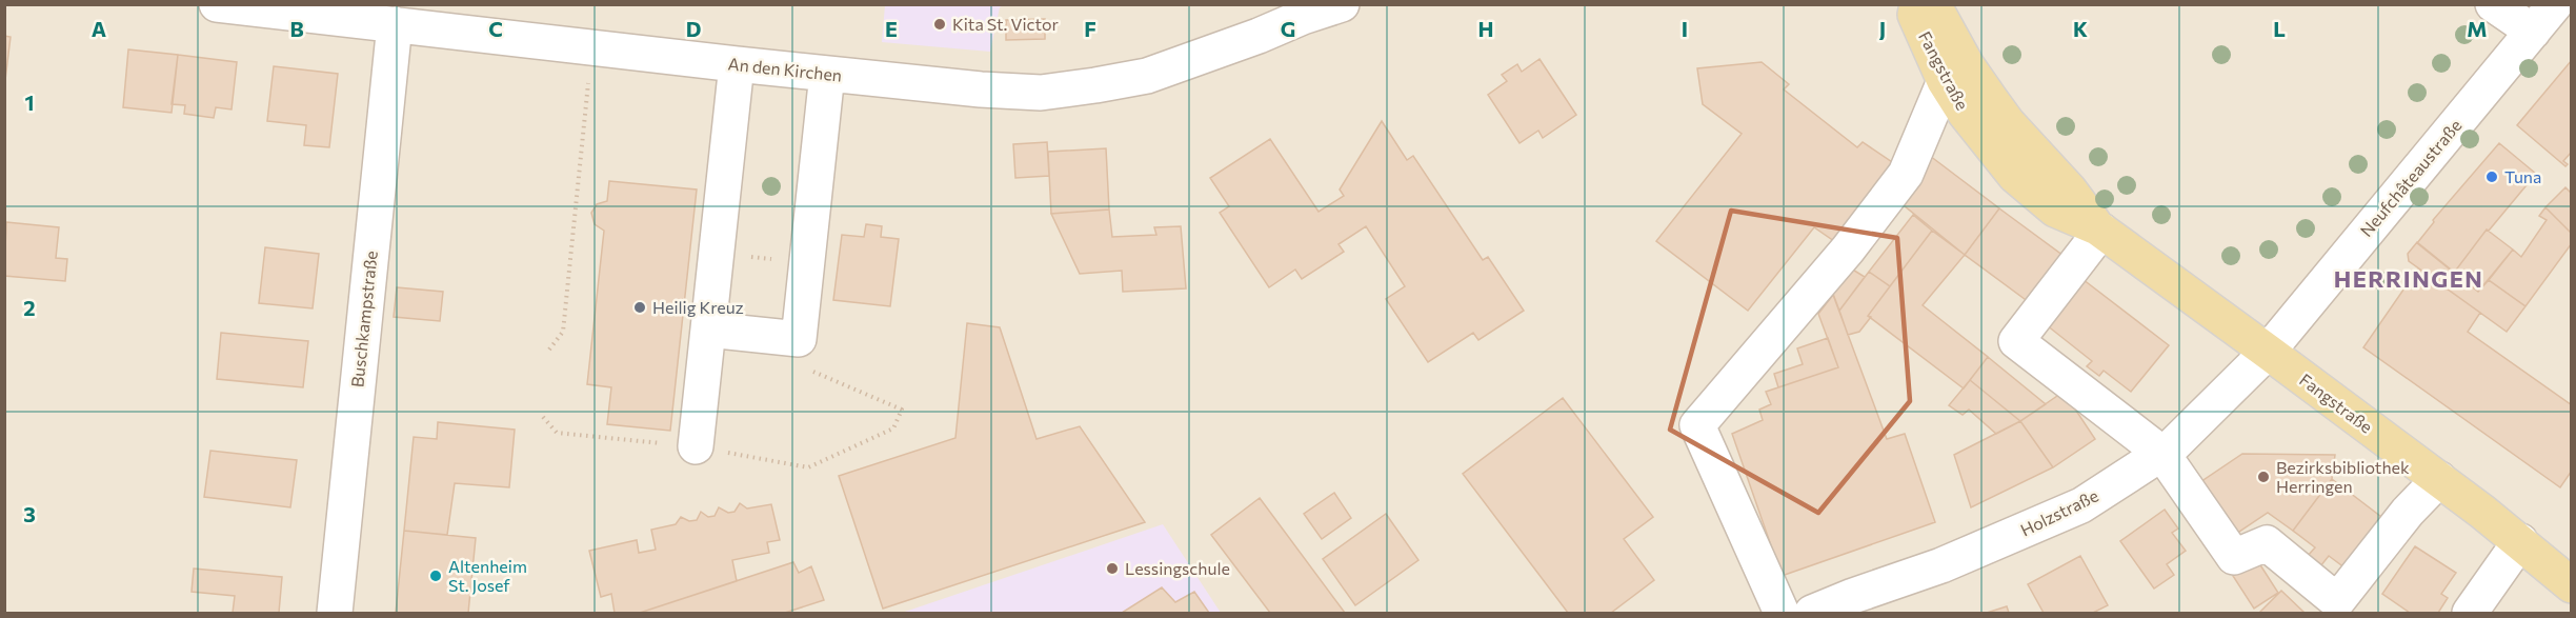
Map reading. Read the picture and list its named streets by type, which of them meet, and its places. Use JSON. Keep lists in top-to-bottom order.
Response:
{
  "streets": {
    "main road": ["Fangstraße"],
    "street": [
      "An den Kirchen",
      "Neufchâteaustraße",
      "Buschkampstraße",
      "Holzstraße"
    ]
  },
  "crossings": [
    ["An den Kirchen", "Buschkampstraße"],
    ["Fangstraße", "Neufchâteaustraße"],
    ["Fangstraße", "Holzstraße"],
    ["Neufchâteaustraße", "Holzstraße"]
  ],
  "districts": ["HERRINGEN"],
  "places": [
    "Kita St. Victor",
    "Tuna",
    "Heilig Kreuz",
    "Bezirksbibliothek Herringen",
    "Lessingschule",
    "Altenheim St. Josef"
  ],
  "grid": {
    "columns": [
      "A",
      "B",
      "C",
      "D",
      "E",
      "F",
      "G",
      "H",
      "I",
      "J",
      "K",
      "L",
      "M"
    ],
    "rows": ["1", "2", "3"]
  }
}
